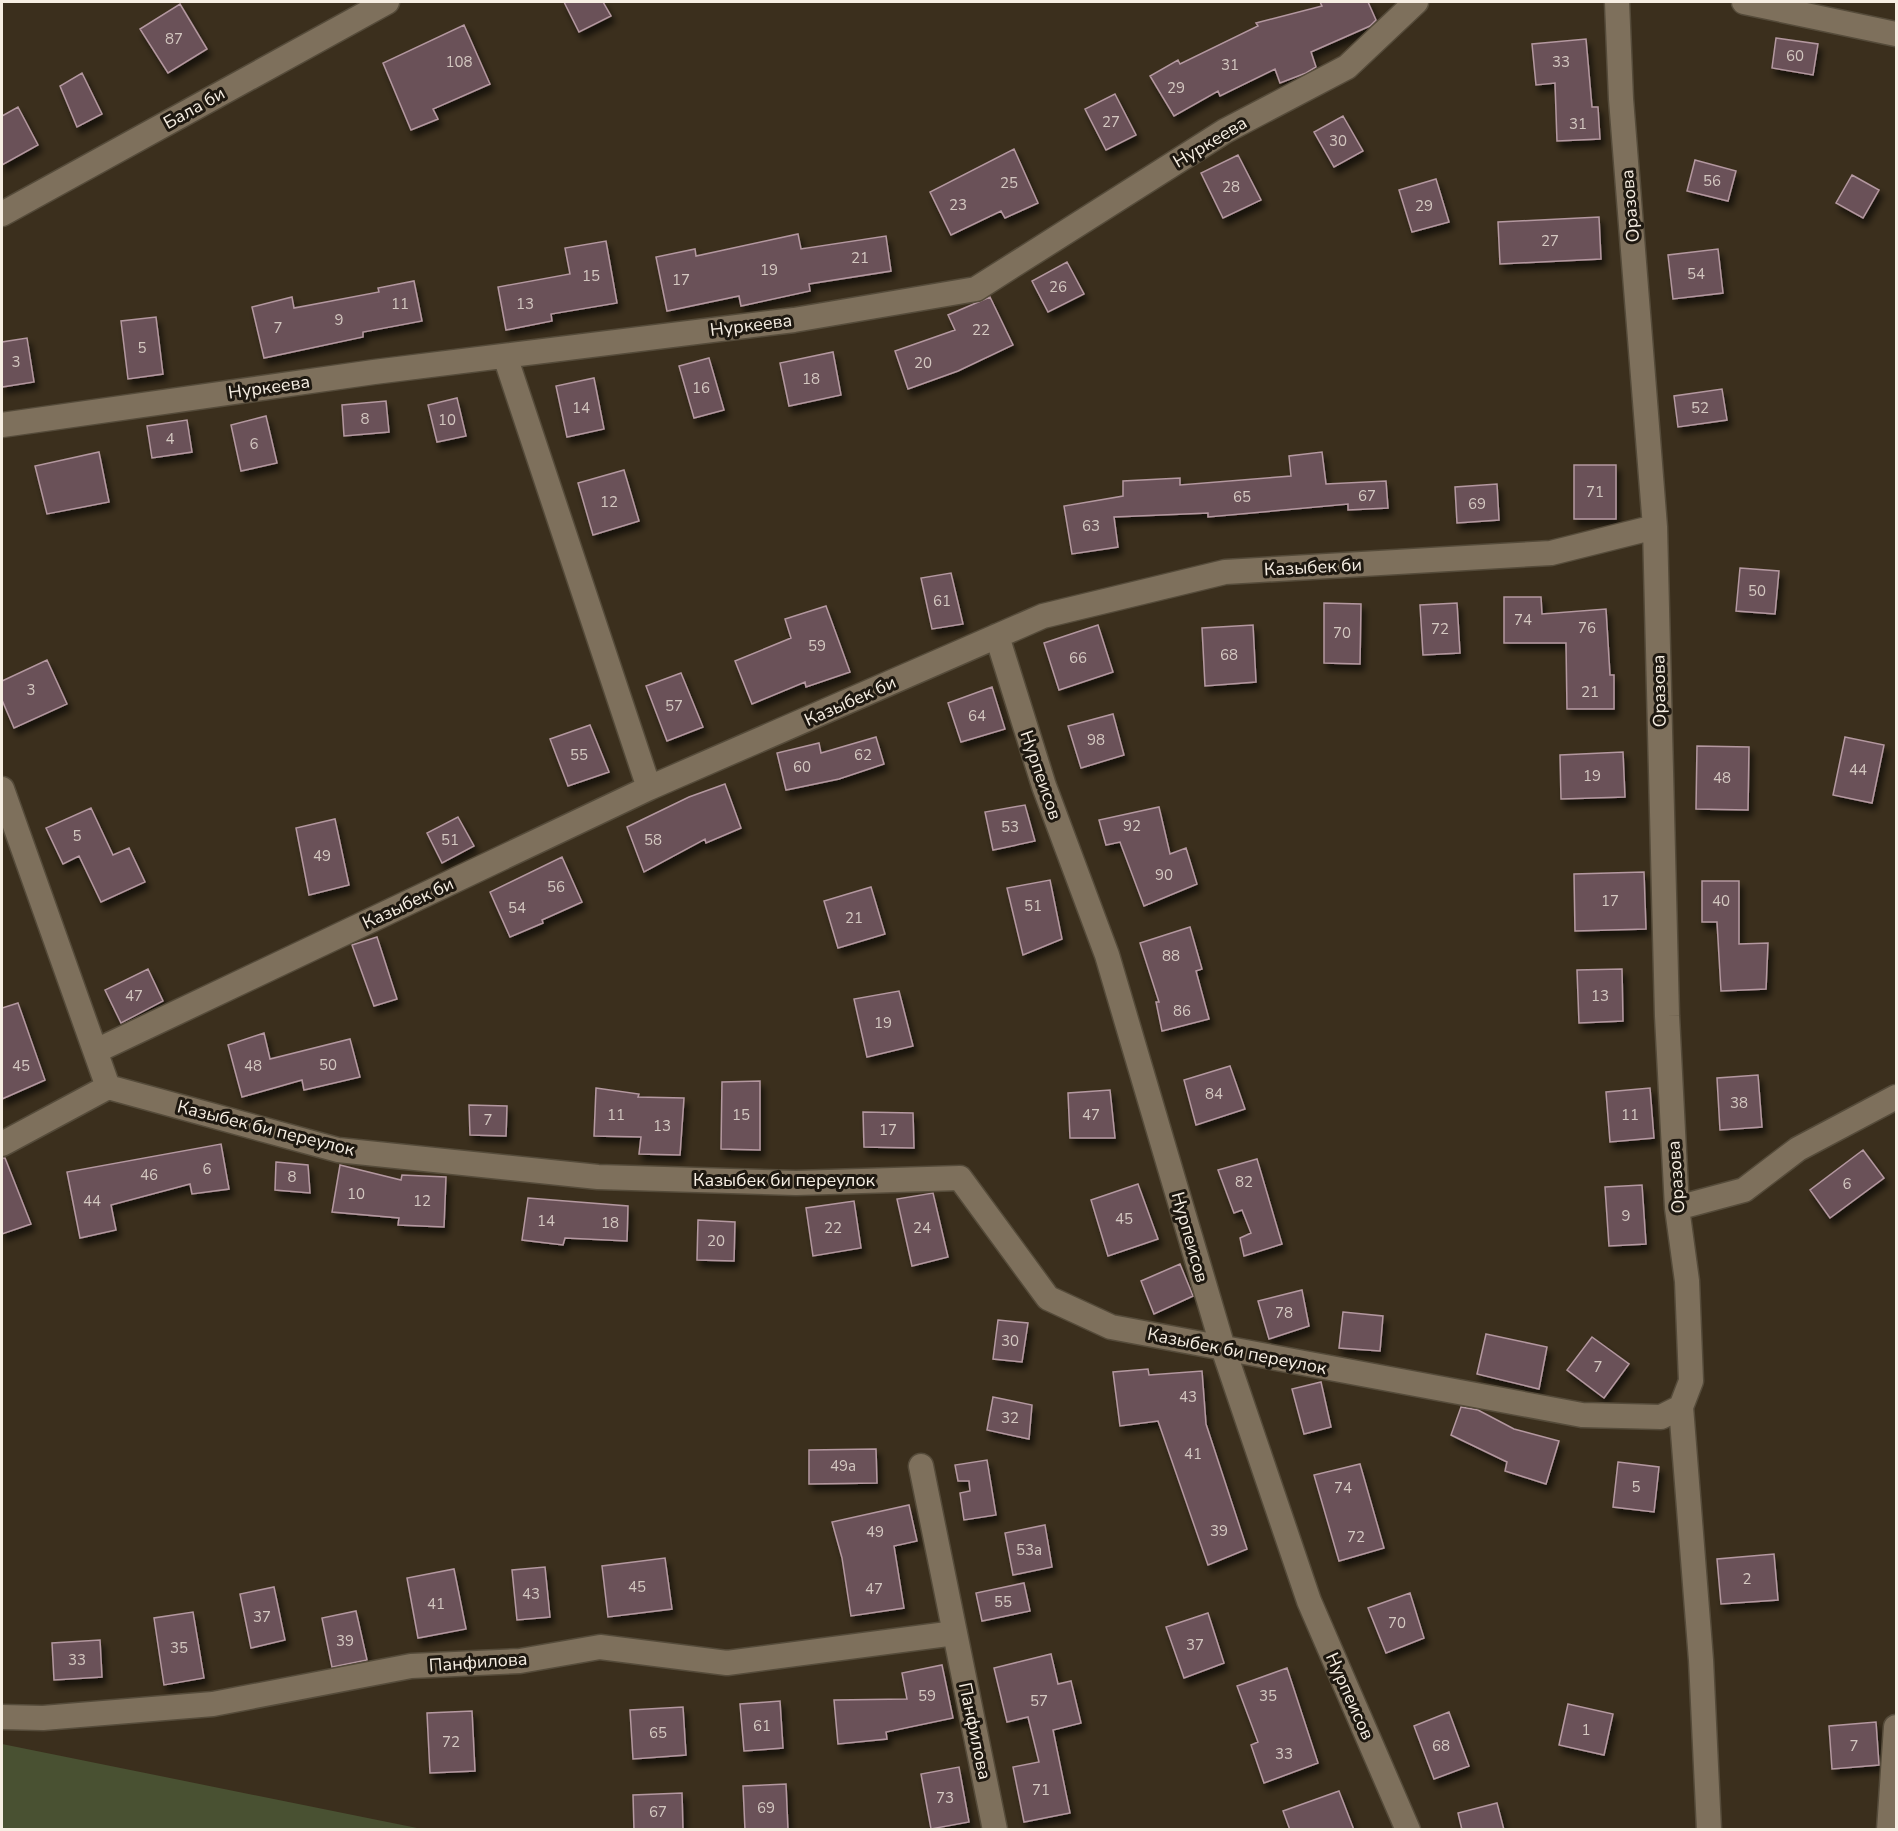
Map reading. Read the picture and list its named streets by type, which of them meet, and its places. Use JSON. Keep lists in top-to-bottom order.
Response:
{
  "streets": {
    "street": [
      "Бала би",
      "Нуркеева",
      "Оразова",
      "Казыбек би",
      "Нурпеисов",
      "Казыбек би переулок",
      "Панфилова"
    ]
  },
  "crossings": [
    ["Оразова", "Казыбек би"],
    ["Оразова", "Казыбек би переулок"],
    ["Казыбек би", "Нурпеисов"],
    ["Нурпеисов", "Казыбек би переулок"]
  ],
  "house_numbers": [
    "87",
    "60",
    "108",
    "33",
    "31",
    "29",
    "27",
    "31",
    "30",
    "56",
    "25",
    "28",
    "23",
    "29",
    "27",
    "21",
    "19",
    "54",
    "15",
    "17",
    "26",
    "11",
    "13",
    "9",
    "7",
    "22",
    "5",
    "3",
    "20",
    "18",
    "16",
    "14",
    "52",
    "8",
    "10",
    "4",
    "6",
    "71",
    "67",
    "65",
    "12",
    "69",
    "63",
    "50",
    "61",
    "74",
    "76",
    "72",
    "70",
    "59",
    "68",
    "66",
    "3",
    "21",
    "57",
    "64",
    "98",
    "55",
    "62",
    "60",
    "44",
    "19",
    "48",
    "92",
    "53",
    "5",
    "51",
    "58",
    "49",
    "90",
    "56",
    "17",
    "40",
    "51",
    "54",
    "21",
    "88",
    "47",
    "13",
    "86",
    "19",
    "50",
    "45",
    "48",
    "84",
    "38",
    "11",
    "15",
    "47",
    "11",
    "7",
    "13",
    "17",
    "6",
    "46",
    "8",
    "82",
    "6",
    "10",
    "44",
    "12",
    "9",
    "45",
    "14",
    "18",
    "22",
    "24",
    "20",
    "78",
    "30",
    "7",
    "43",
    "32",
    "41",
    "49а",
    "5",
    "74",
    "39",
    "49",
    "72",
    "53а",
    "2",
    "45",
    "47",
    "43",
    "55",
    "41",
    "37",
    "70",
    "39",
    "37",
    "35",
    "33",
    "59",
    "35",
    "57",
    "61",
    "1",
    "65",
    "72",
    "68",
    "7",
    "33",
    "71",
    "73",
    "69",
    "67"
  ]
}
